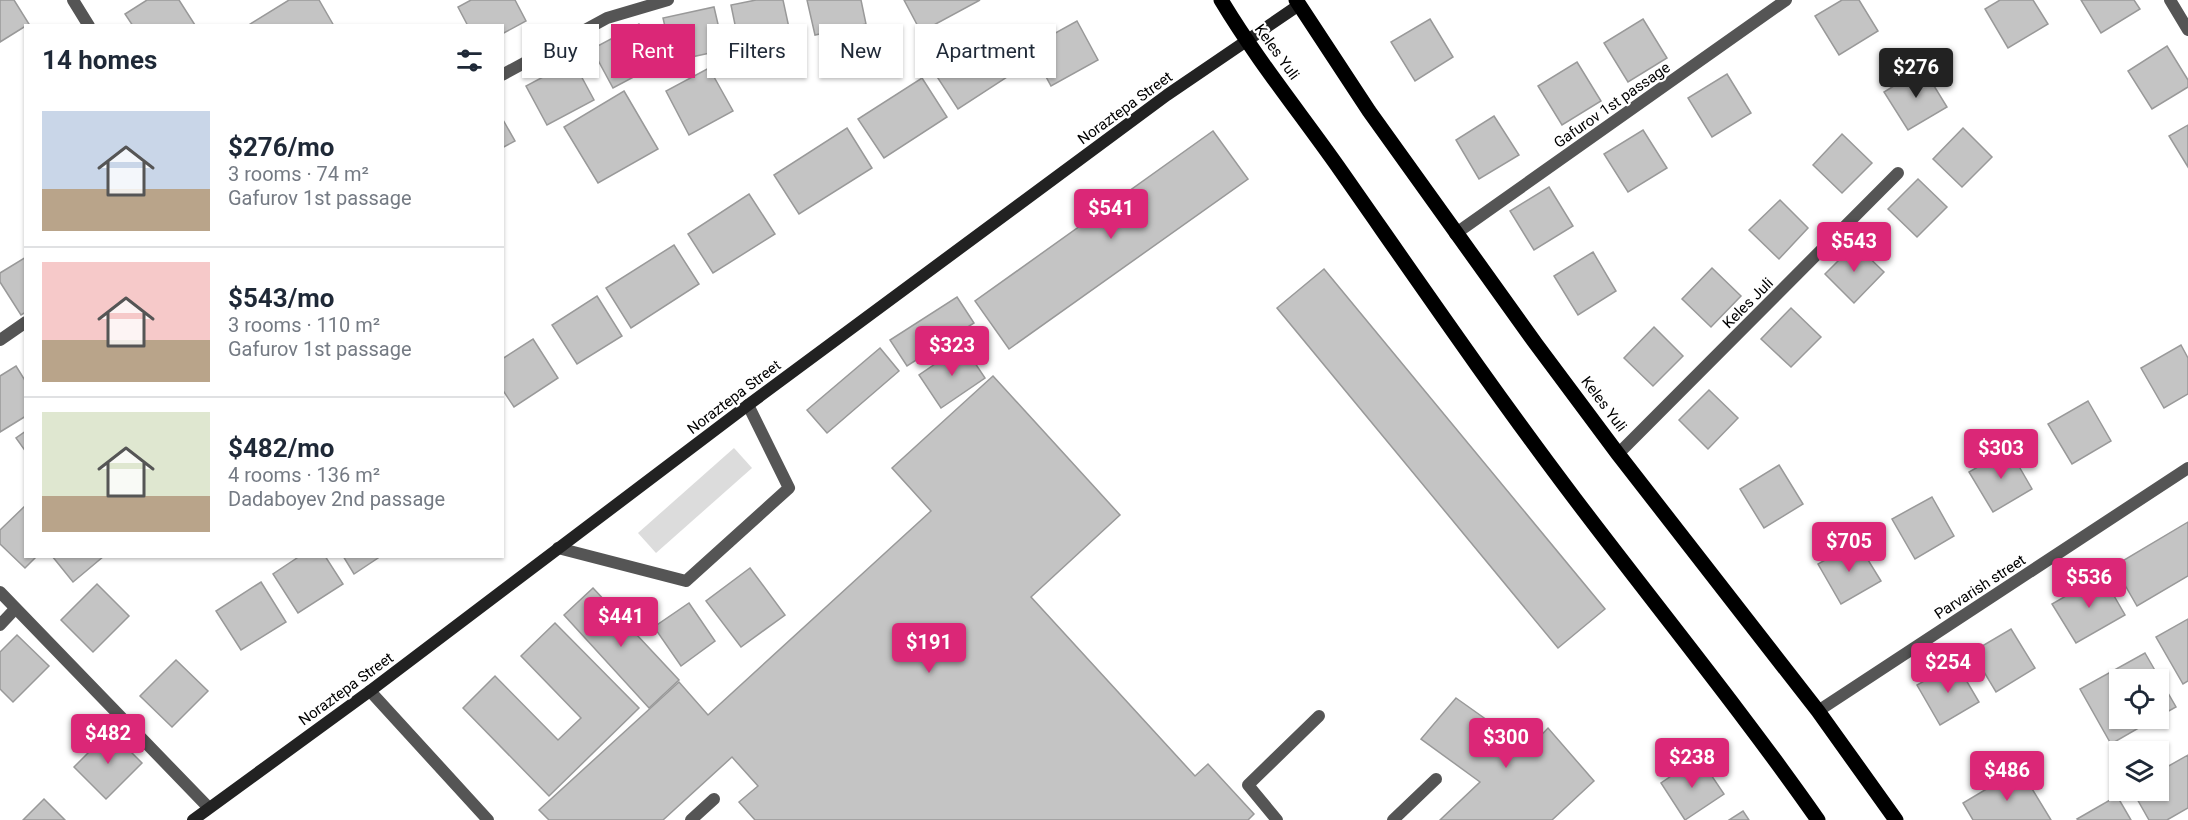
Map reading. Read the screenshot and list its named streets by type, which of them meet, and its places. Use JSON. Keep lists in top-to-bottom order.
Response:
{
  "streets": {
    "main road": ["Keles Yuli", "Noraztepa Street"],
    "street": ["Gafurov 1st passage", "Keles Juli", "Parvarish street"]
  },
  "crossings": [
    ["Keles Yuli", "Gafurov 1st passage"],
    ["Keles Yuli", "Noraztepa Street"],
    ["Keles Yuli", "Keles Juli"],
    ["Keles Yuli", "Parvarish street"]
  ],
  "page": {
    "chip": [
      "Buy",
      "Rent",
      "Filters",
      "New",
      "Apartment"
    ],
    "heading": "14 homes",
    "price": [
      "$276",
      "$541",
      "$543",
      "$323",
      "$303",
      "$705",
      "$536",
      "$441",
      "$191",
      "$254",
      "$482",
      "$300",
      "$238",
      "$486"
    ],
    "list": [
      {
        "name": "$276/mo",
        "note": "3 rooms · 74 m² · Gafurov 1st passage"
      },
      {
        "name": "$543/mo",
        "note": "3 rooms · 110 m² · Gafurov 1st passage"
      },
      {
        "name": "$482/mo",
        "note": "4 rooms · 136 m² · Dadaboyev 2nd passage"
      }
    ]
  }
}
